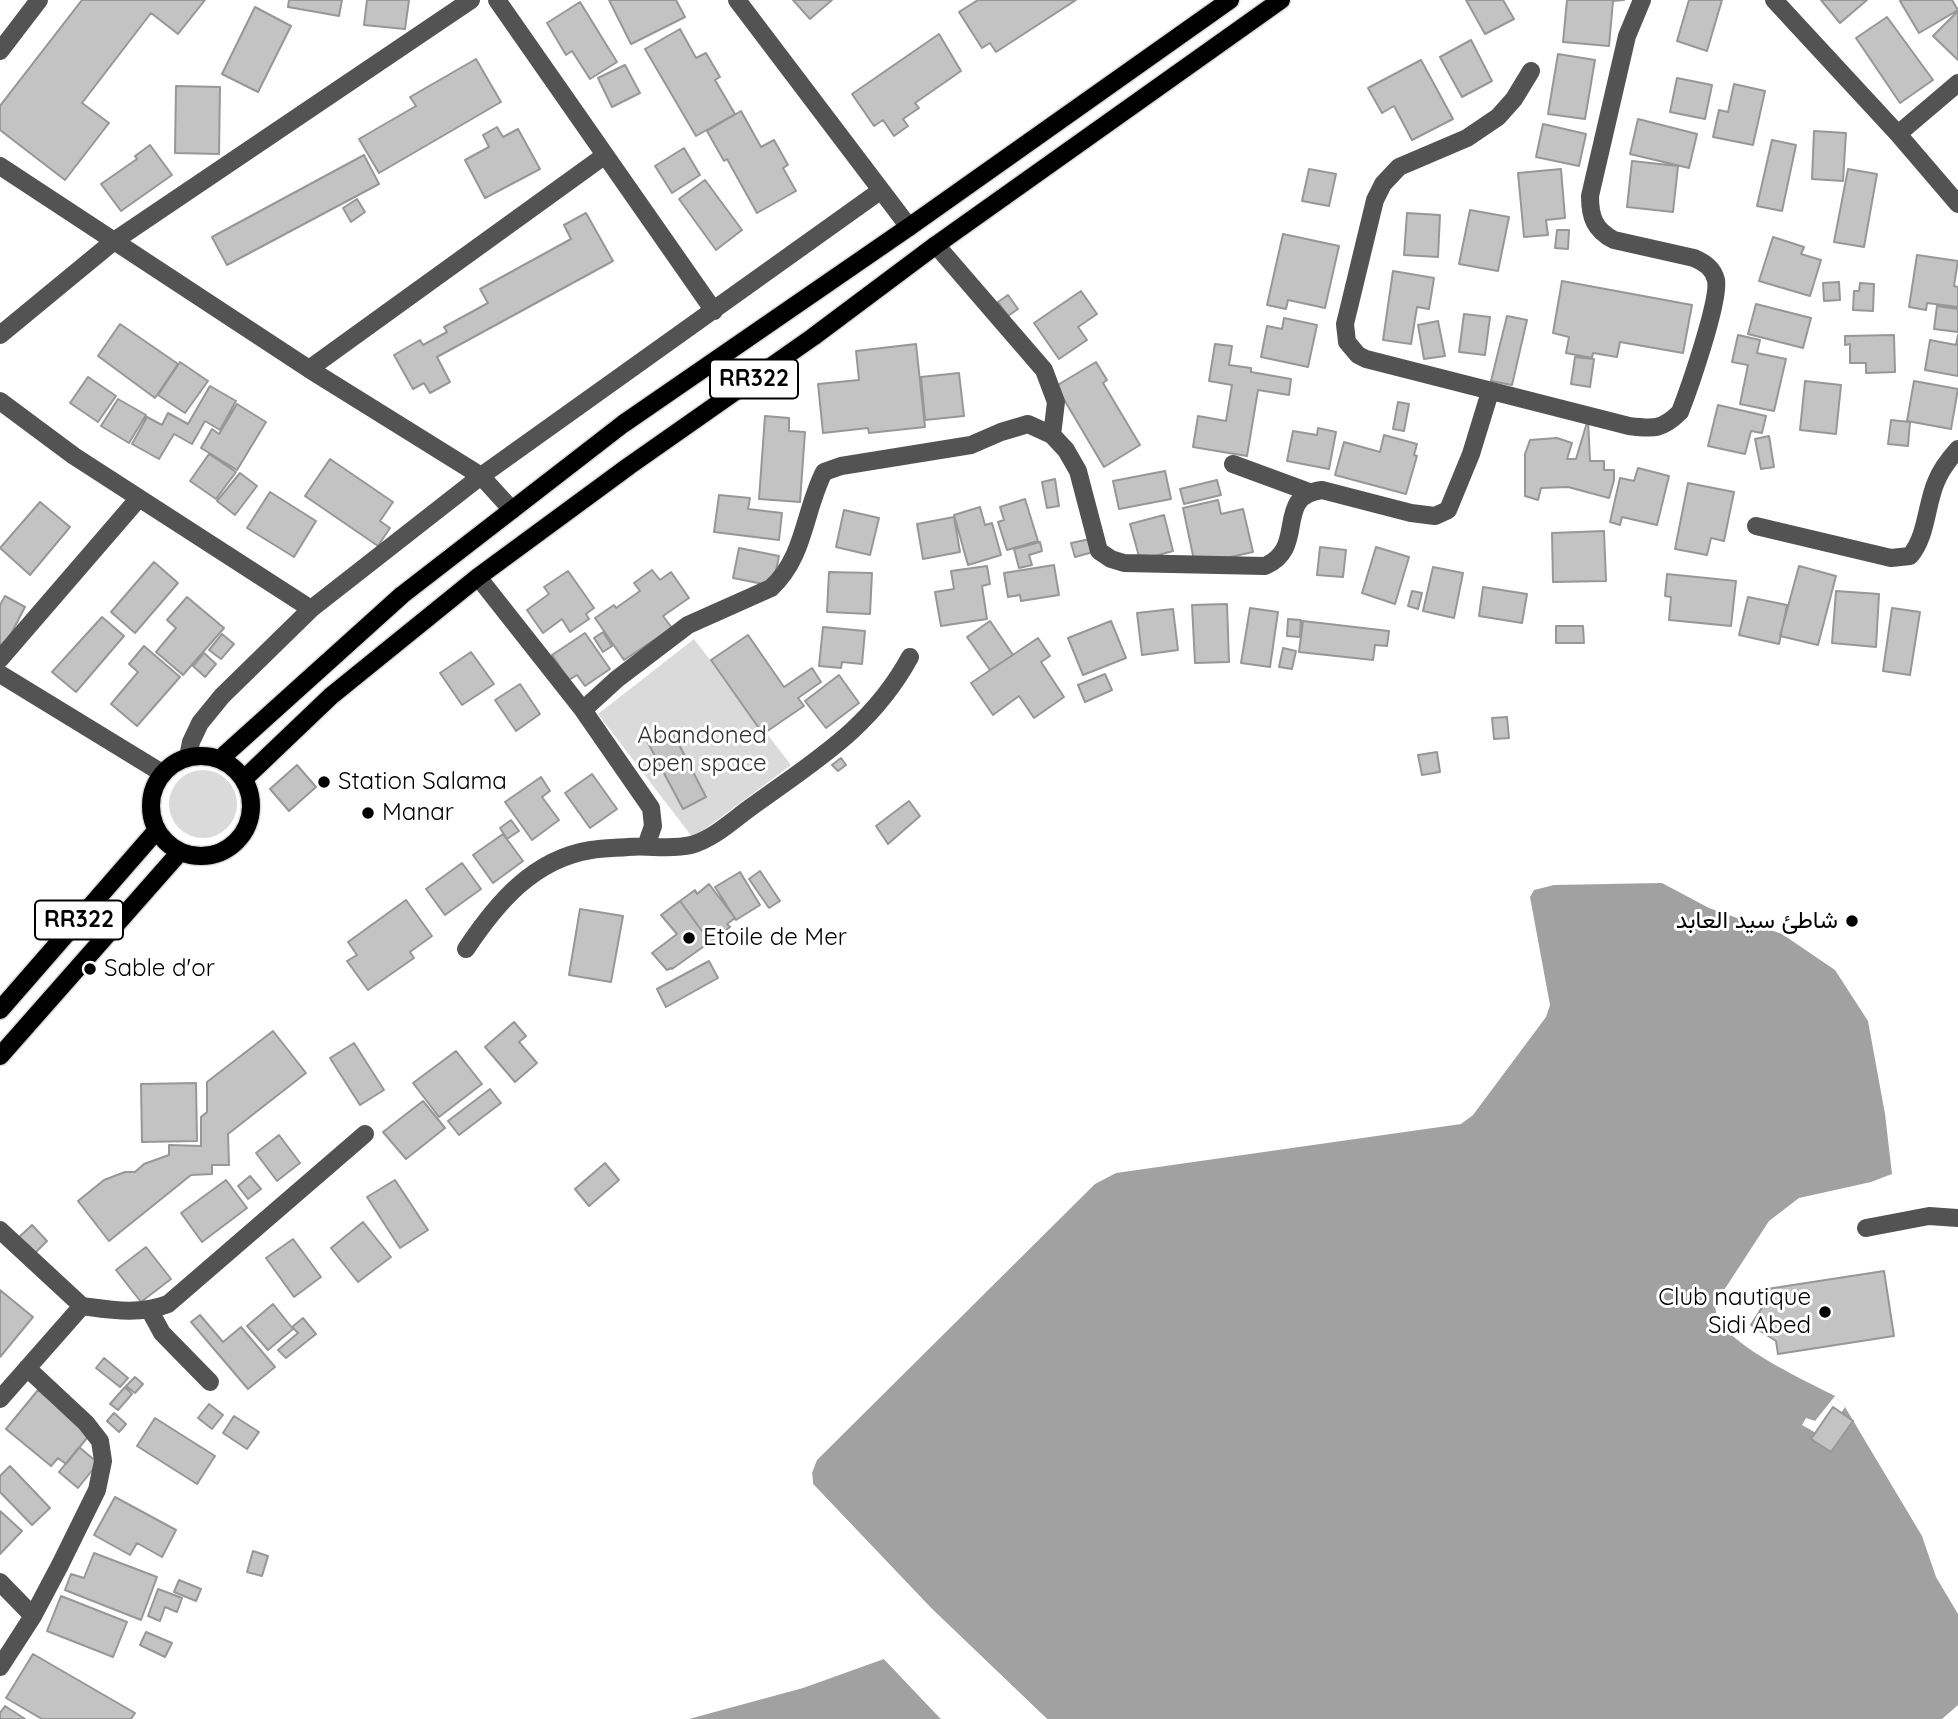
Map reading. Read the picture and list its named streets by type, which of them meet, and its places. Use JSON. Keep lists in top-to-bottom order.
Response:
{
  "streets": {
    "main road": ["RR322"]
  },
  "parks": ["Abandoned open space"],
  "places": [
    "Station Salama",
    "Manar",
    "شاطئ سيد العابد",
    "Etoile de Mer",
    "Sable d'or",
    "Club nautique Sidi Abed"
  ]
}
